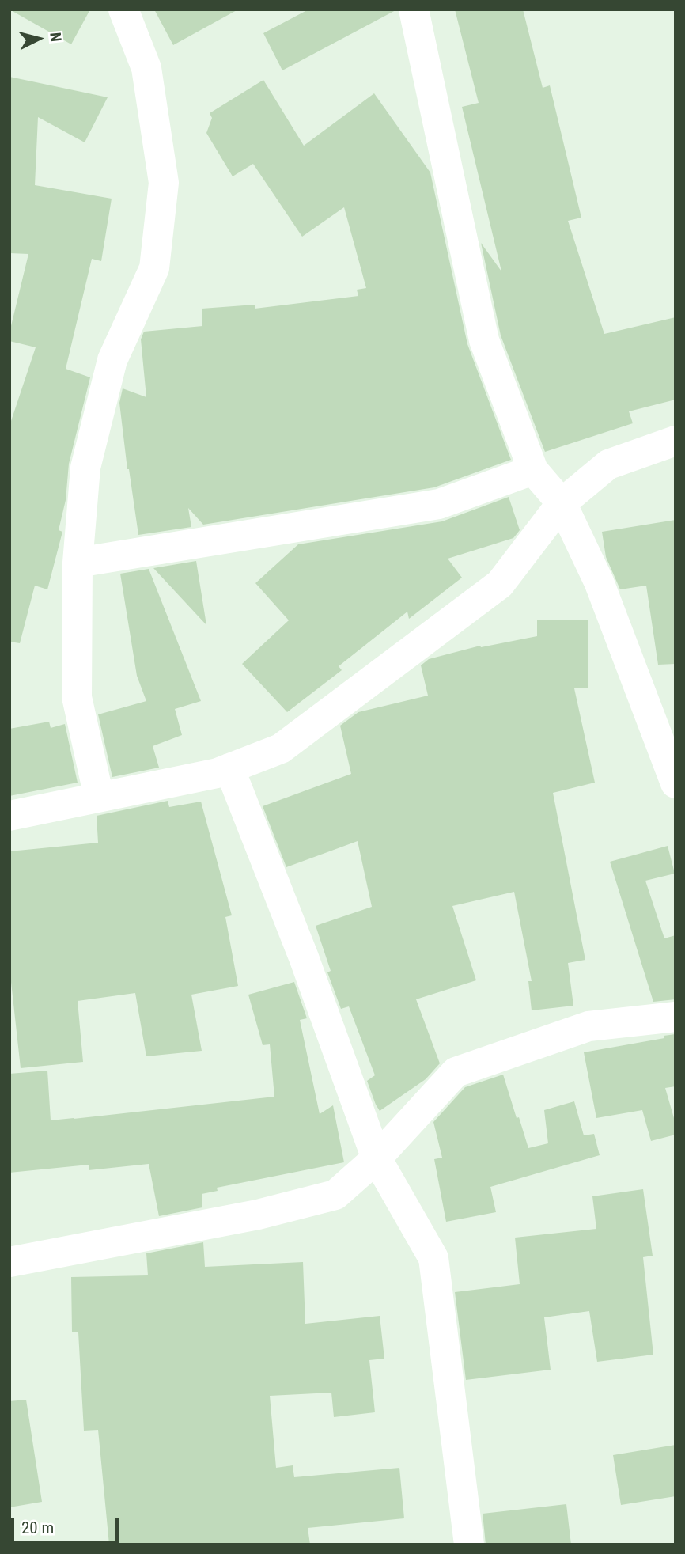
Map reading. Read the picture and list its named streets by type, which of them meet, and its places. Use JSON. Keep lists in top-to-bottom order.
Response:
{
  "scale_bar": "20 m",
  "north": "right"
}
